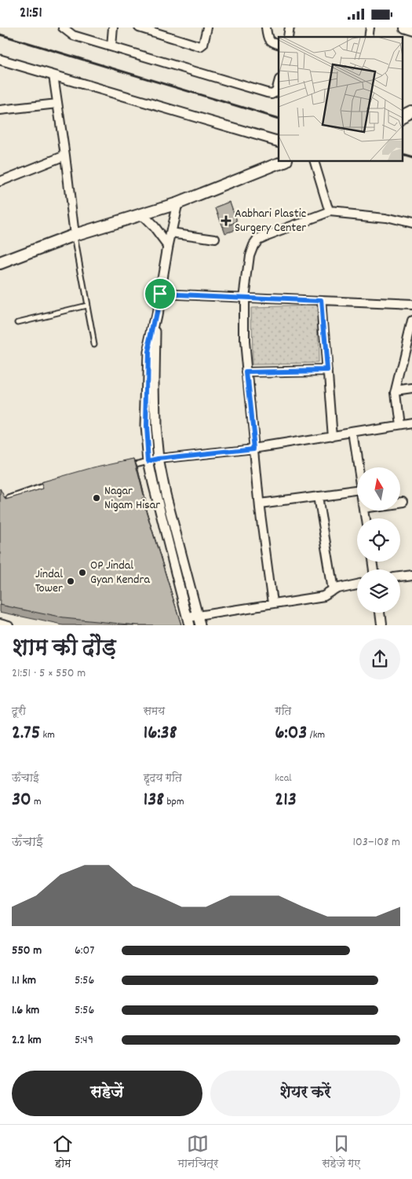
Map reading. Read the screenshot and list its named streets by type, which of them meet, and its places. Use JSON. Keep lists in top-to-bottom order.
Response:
{
  "places": {
    "health": ["Aabhari Plastic Surgery Center"],
    "other": ["Nagar Nigam Hisar", "OP Jindal Gyan Kendra", "Jindal Tower"]
  },
  "north": "top",
  "page": {
    "status": "21:51",
    "heading": ["शाम की दौड़", "21:51 · 5 × 550 m"],
    "stats": [
      ["दूरी", "2.75 km"],
      ["समय", "16:38"],
      ["गति", "6:03 /km"],
      ["ऊँचाई", "30 m"],
      ["हृदय गति", "138 bpm"],
      ["kcal", "213"]
    ],
    "chart": ["ऊँचाई", "103–108 m"],
    "list": [
      {
        "name": "550 m",
        "note": "6:07"
      },
      {
        "name": "1.1 km",
        "note": "5:56"
      },
      {
        "name": "1.6 km",
        "note": "5:56"
      },
      {
        "name": "2.2 km",
        "note": "5:49"
      }
    ],
    "buttons": ["सहेजें", "शेयर करें"],
    "tabs": ["होम", "मानचित्र", "सहेजे गए"]
  }
}
